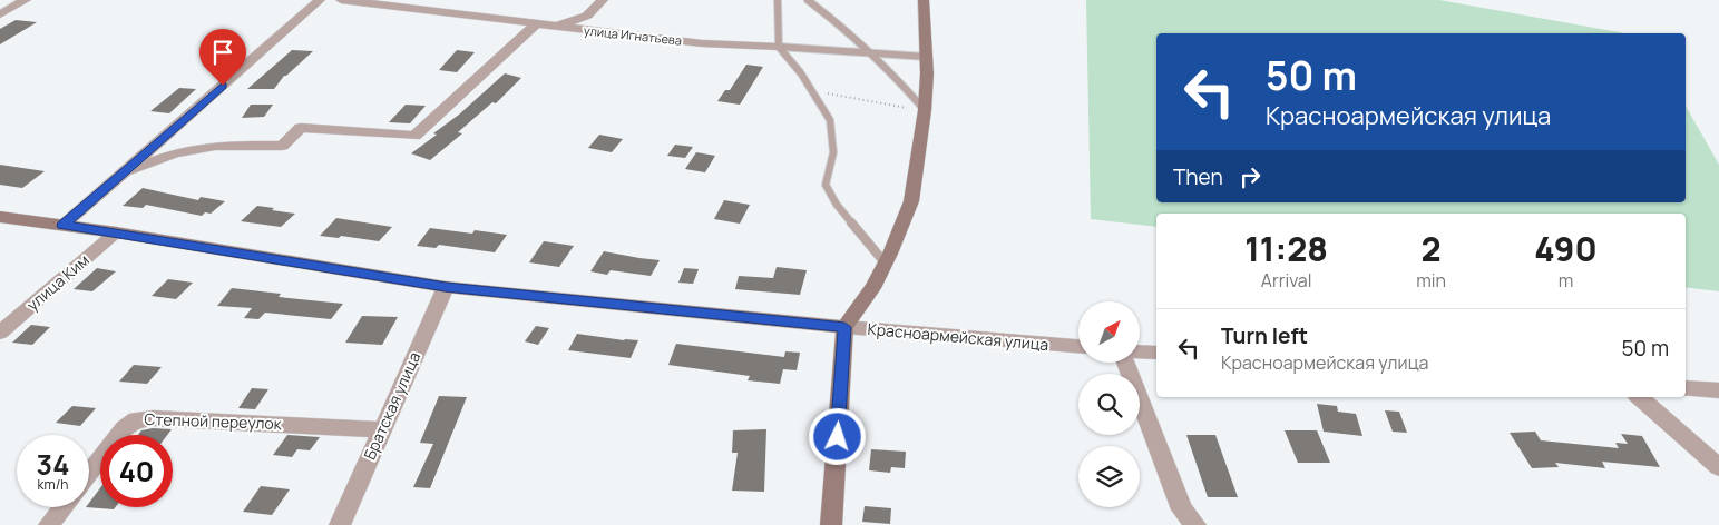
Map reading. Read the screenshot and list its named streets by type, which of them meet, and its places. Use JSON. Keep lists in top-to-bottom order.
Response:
{
  "streets": {
    "street": [
      "улица Игнатьева",
      "улица Ким",
      "Красноармейская улица",
      "Братская улица",
      "Степной переулок"
    ]
  },
  "crossings": [
    ["улица Ким", "Красноармейская улица"],
    ["Красноармейская улица", "Братская улица"],
    ["Братская улица", "Степной переулок"]
  ],
  "north": "top right",
  "page": {
    "turn": ["50 m", "Красноармейская улица"],
    "then": "Then",
    "eta": [
      "11:28",
      "Arrival",
      "2",
      "min",
      "490",
      "m"
    ],
    "list": [
      {
        "name": "Turn left",
        "note": "Красноармейская улица",
        "value": "50 m"
      }
    ],
    "speed": "34 km/h",
    "limit": "40"
  }
}
